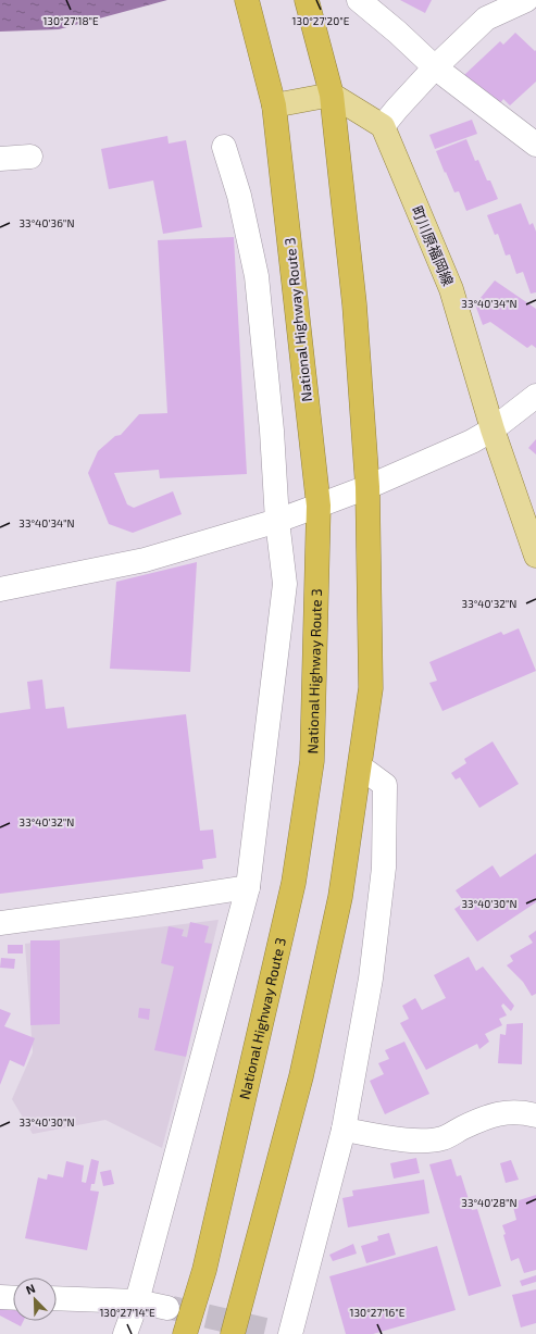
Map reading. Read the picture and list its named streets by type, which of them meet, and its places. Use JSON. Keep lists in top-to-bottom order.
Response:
{
  "streets": {
    "highway": ["National Highway Route 3"],
    "main road": ["町川原福岡線"]
  },
  "north": "top left",
  "coordinates": [
    "130°27'18\"E",
    "130°27'20\"E",
    "33°40'36\"N",
    "33°40'34\"N",
    "33°40'32\"N",
    "33°40'30\"N",
    "33°40'28\"N",
    "130°27'14\"E",
    "130°27'16\"E"
  ]
}
